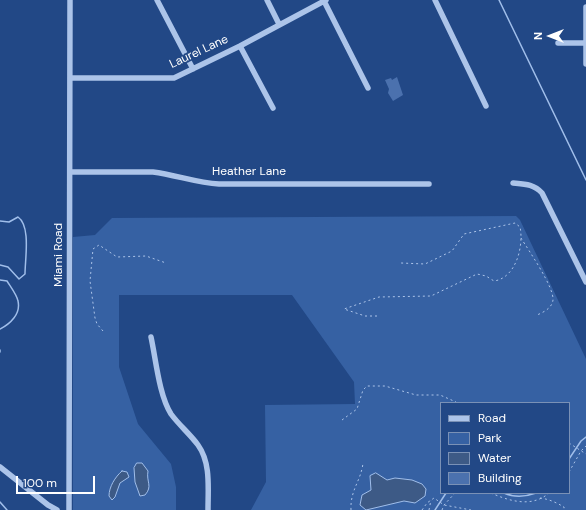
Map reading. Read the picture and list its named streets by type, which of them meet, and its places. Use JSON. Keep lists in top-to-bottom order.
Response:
{
  "streets": {
    "street": ["Laurel Lane", "Heather Lane", "Miami Road"]
  },
  "crossings": [
    ["Laurel Lane", "Miami Road"],
    ["Heather Lane", "Miami Road"]
  ],
  "legend": [
    "Road",
    "Park",
    "Water",
    "Building"
  ],
  "scale_bar": "100 m",
  "north": "left"
}
